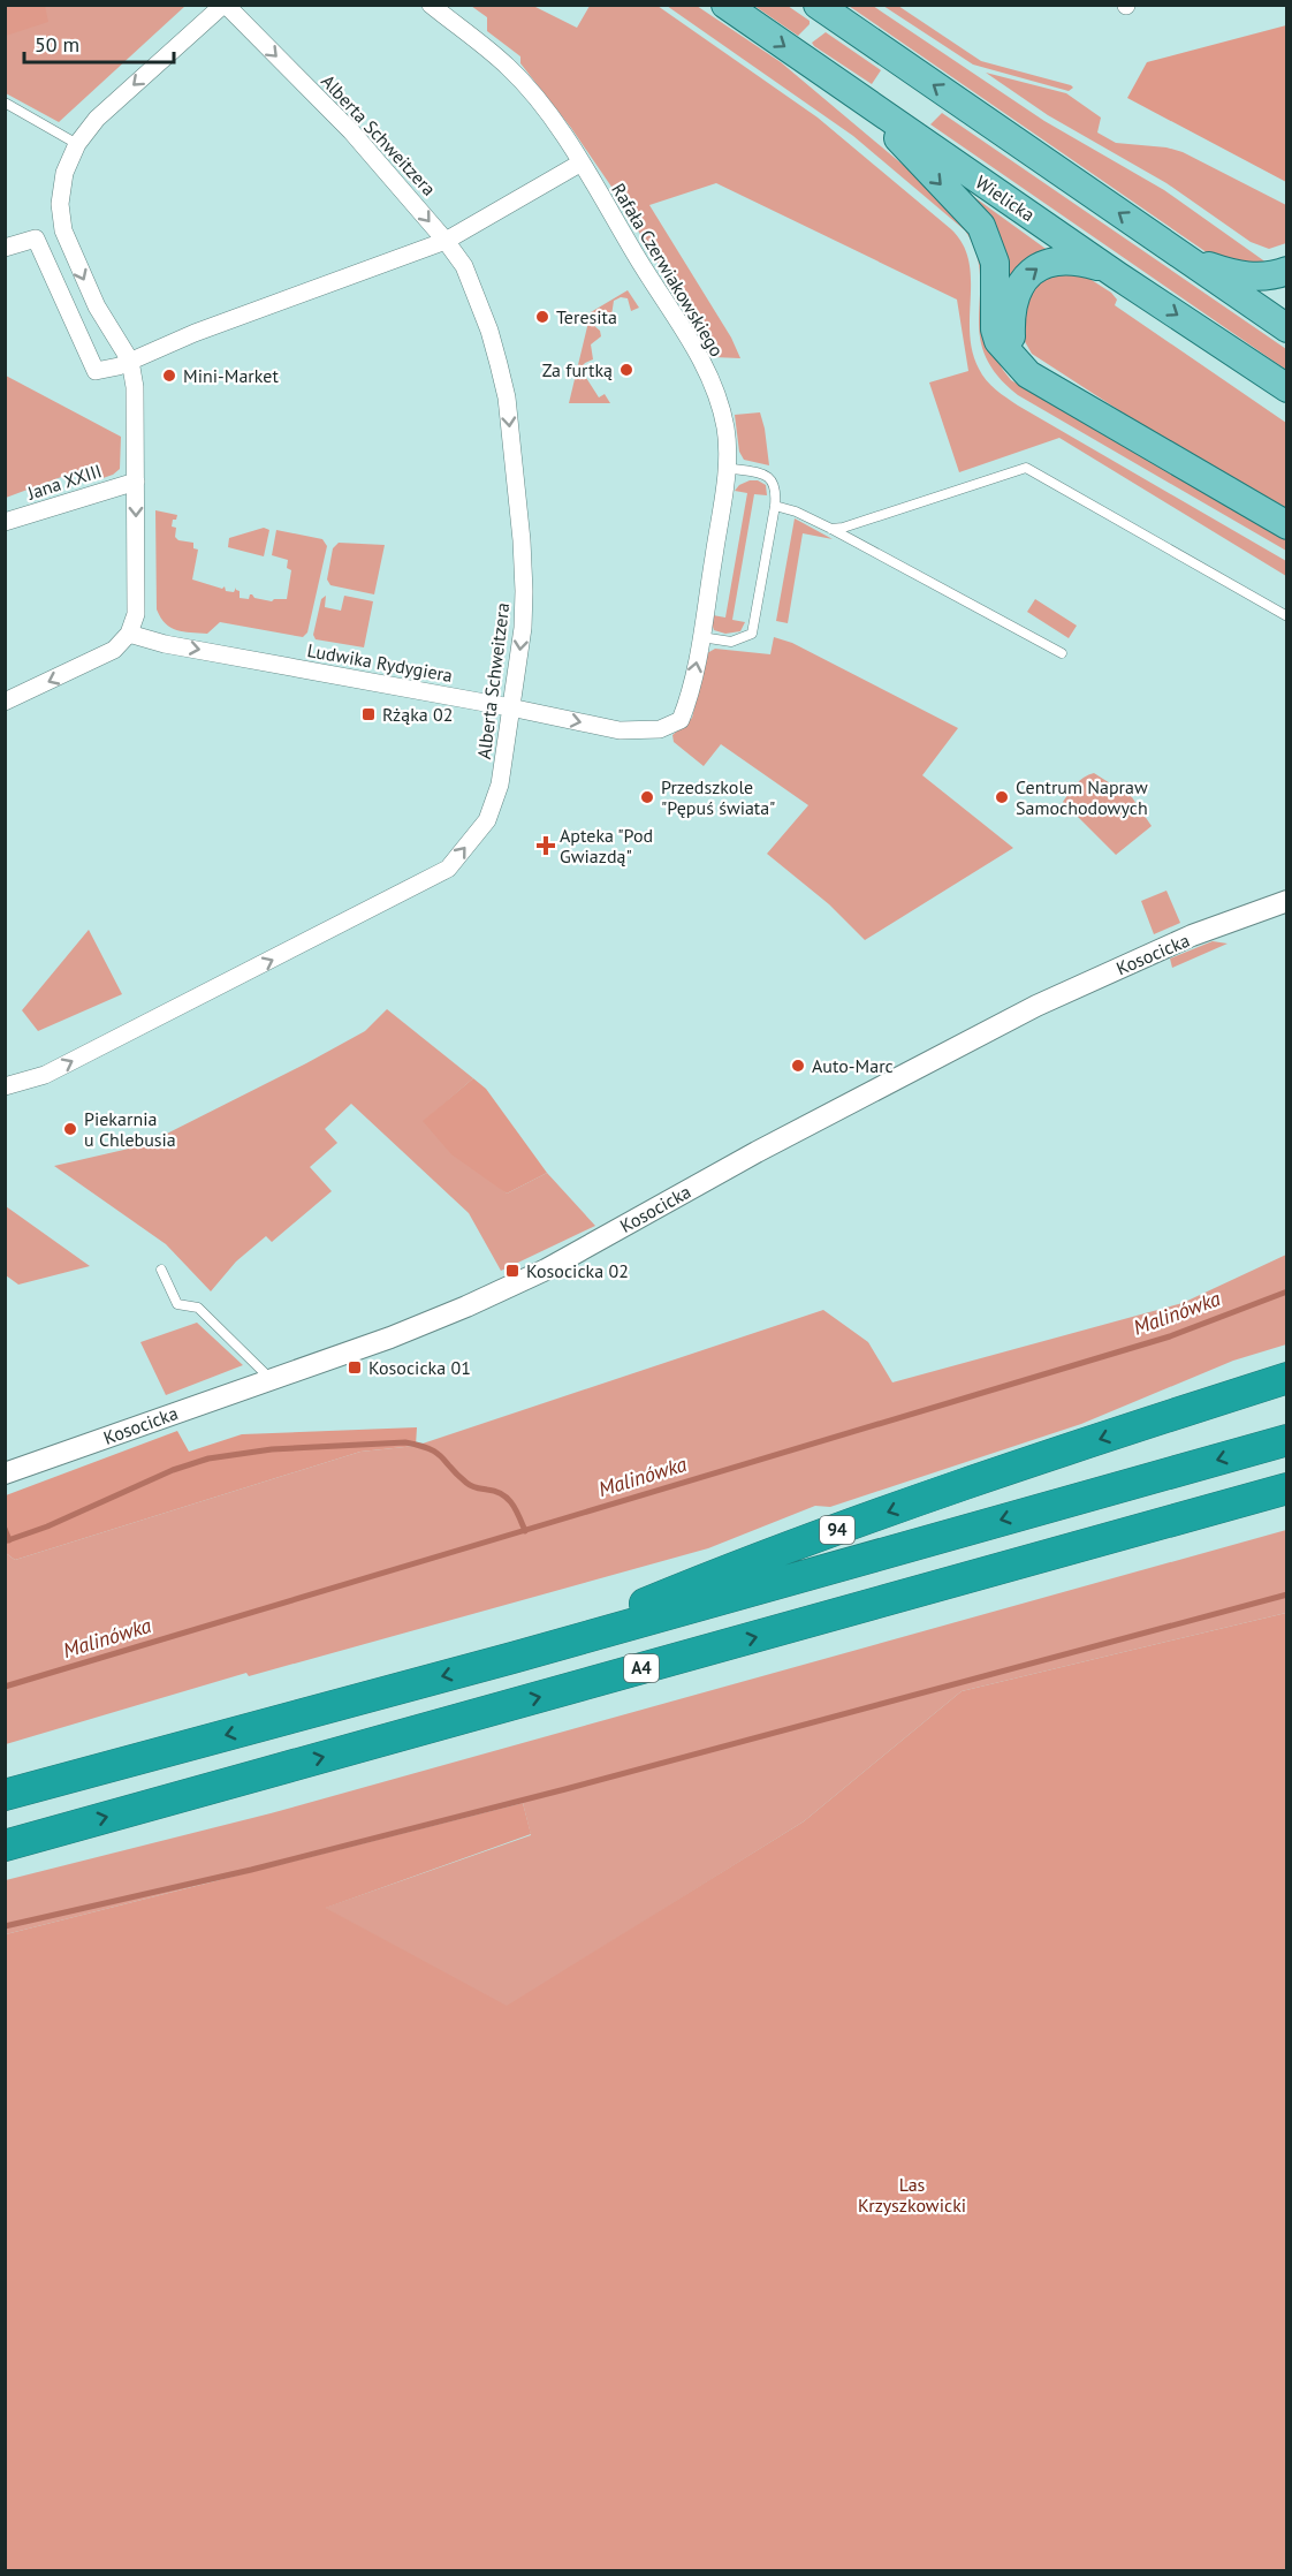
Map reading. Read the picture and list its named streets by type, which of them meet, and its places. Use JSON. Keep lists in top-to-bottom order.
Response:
{
  "streets": {
    "highway": ["94", "A4"],
    "main road": ["Wielicka"],
    "street": [
      "Alberta Schweitzera",
      "Rafała Czerwiakowskiego",
      "Jana XXIII",
      "Ludwika Rydygiera",
      "Kosocicka"
    ]
  },
  "crossings": [
    ["Alberta Schweitzera", "Ludwika Rydygiera"],
    ["Rafała Czerwiakowskiego", "Ludwika Rydygiera"],
    ["94", "A4"]
  ],
  "one_way": ["Ludwika Rydygiera"],
  "water": ["Malinówka"],
  "parks": ["Las Krzyszkowicki"],
  "places": {
    "other": [
      "Teresita",
      "Za furtką",
      "Mini-Market",
      "Przedszkole \"Pępuś świata\"",
      "Centrum Napraw Samochodowych",
      "Auto-Marc",
      "Piekarnia u Chlebusia"
    ],
    "transit": ["Rżąka 02", "Kosocicka 02", "Kosocicka 01"],
    "health": ["Apteka \"Pod Gwiazdą\""]
  },
  "scale_bar": "50 m"
}
